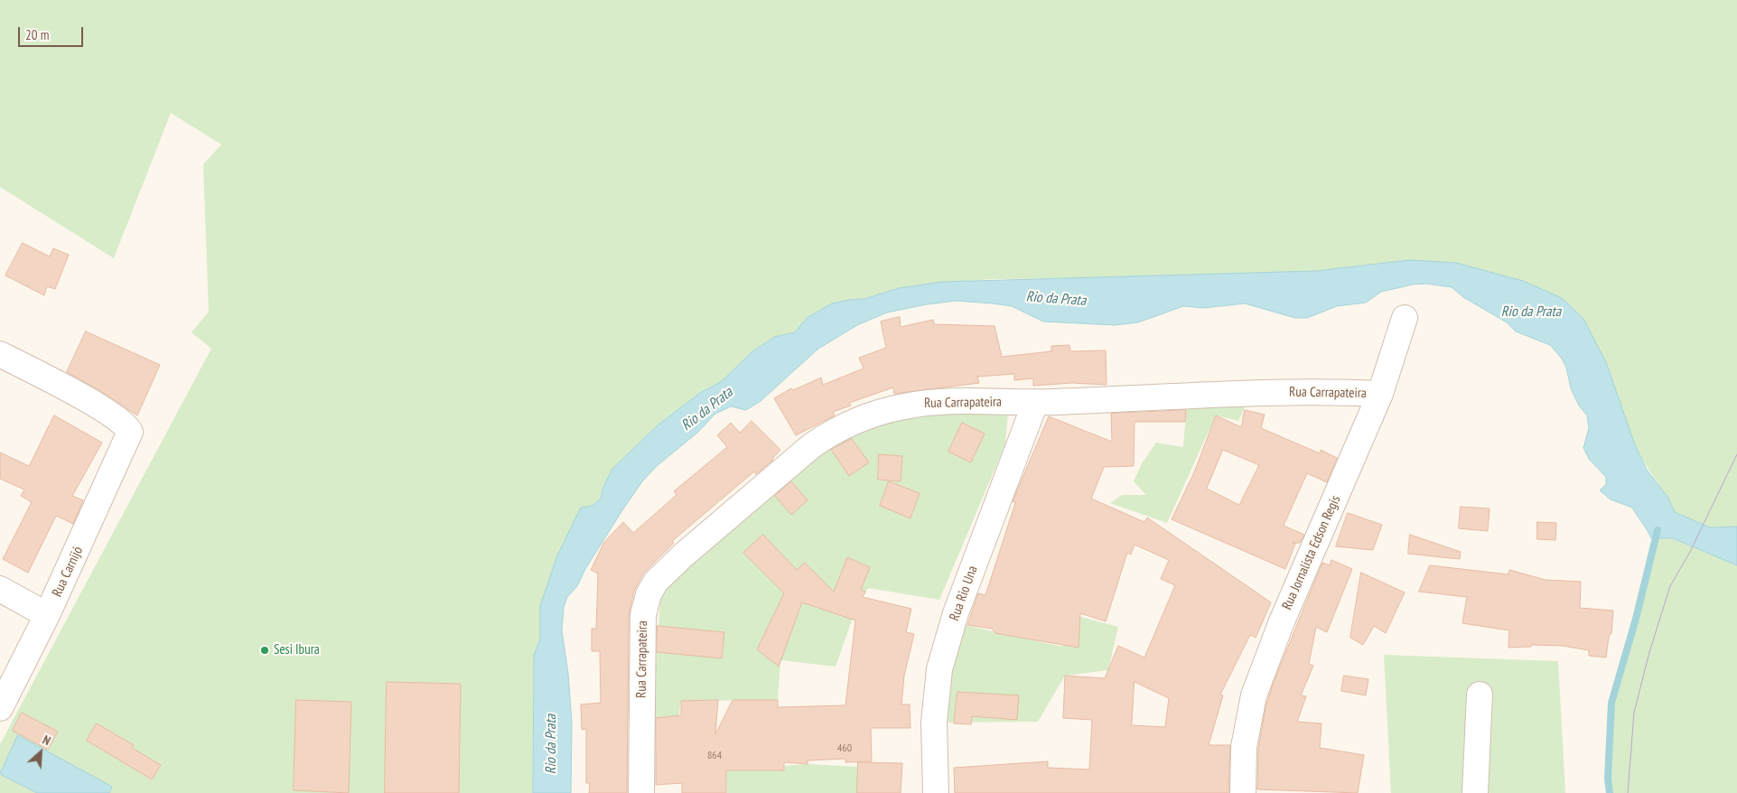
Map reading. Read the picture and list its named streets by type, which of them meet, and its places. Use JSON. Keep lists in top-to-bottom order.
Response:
{
  "streets": {
    "street": [
      "Rua Carrapateira",
      "Rua Jornalista Edson Regis",
      "Rua Carnijó",
      "Rua Rio Una"
    ]
  },
  "crossings": [
    ["Rua Carrapateira", "Rua Jornalista Edson Regis"],
    ["Rua Carrapateira", "Rua Rio Una"]
  ],
  "water": ["Rio da Prata"],
  "places": ["Sesi Ibura"],
  "house_numbers": ["460", "864"],
  "scale_bar": "20 m",
  "north": "top right"
}
